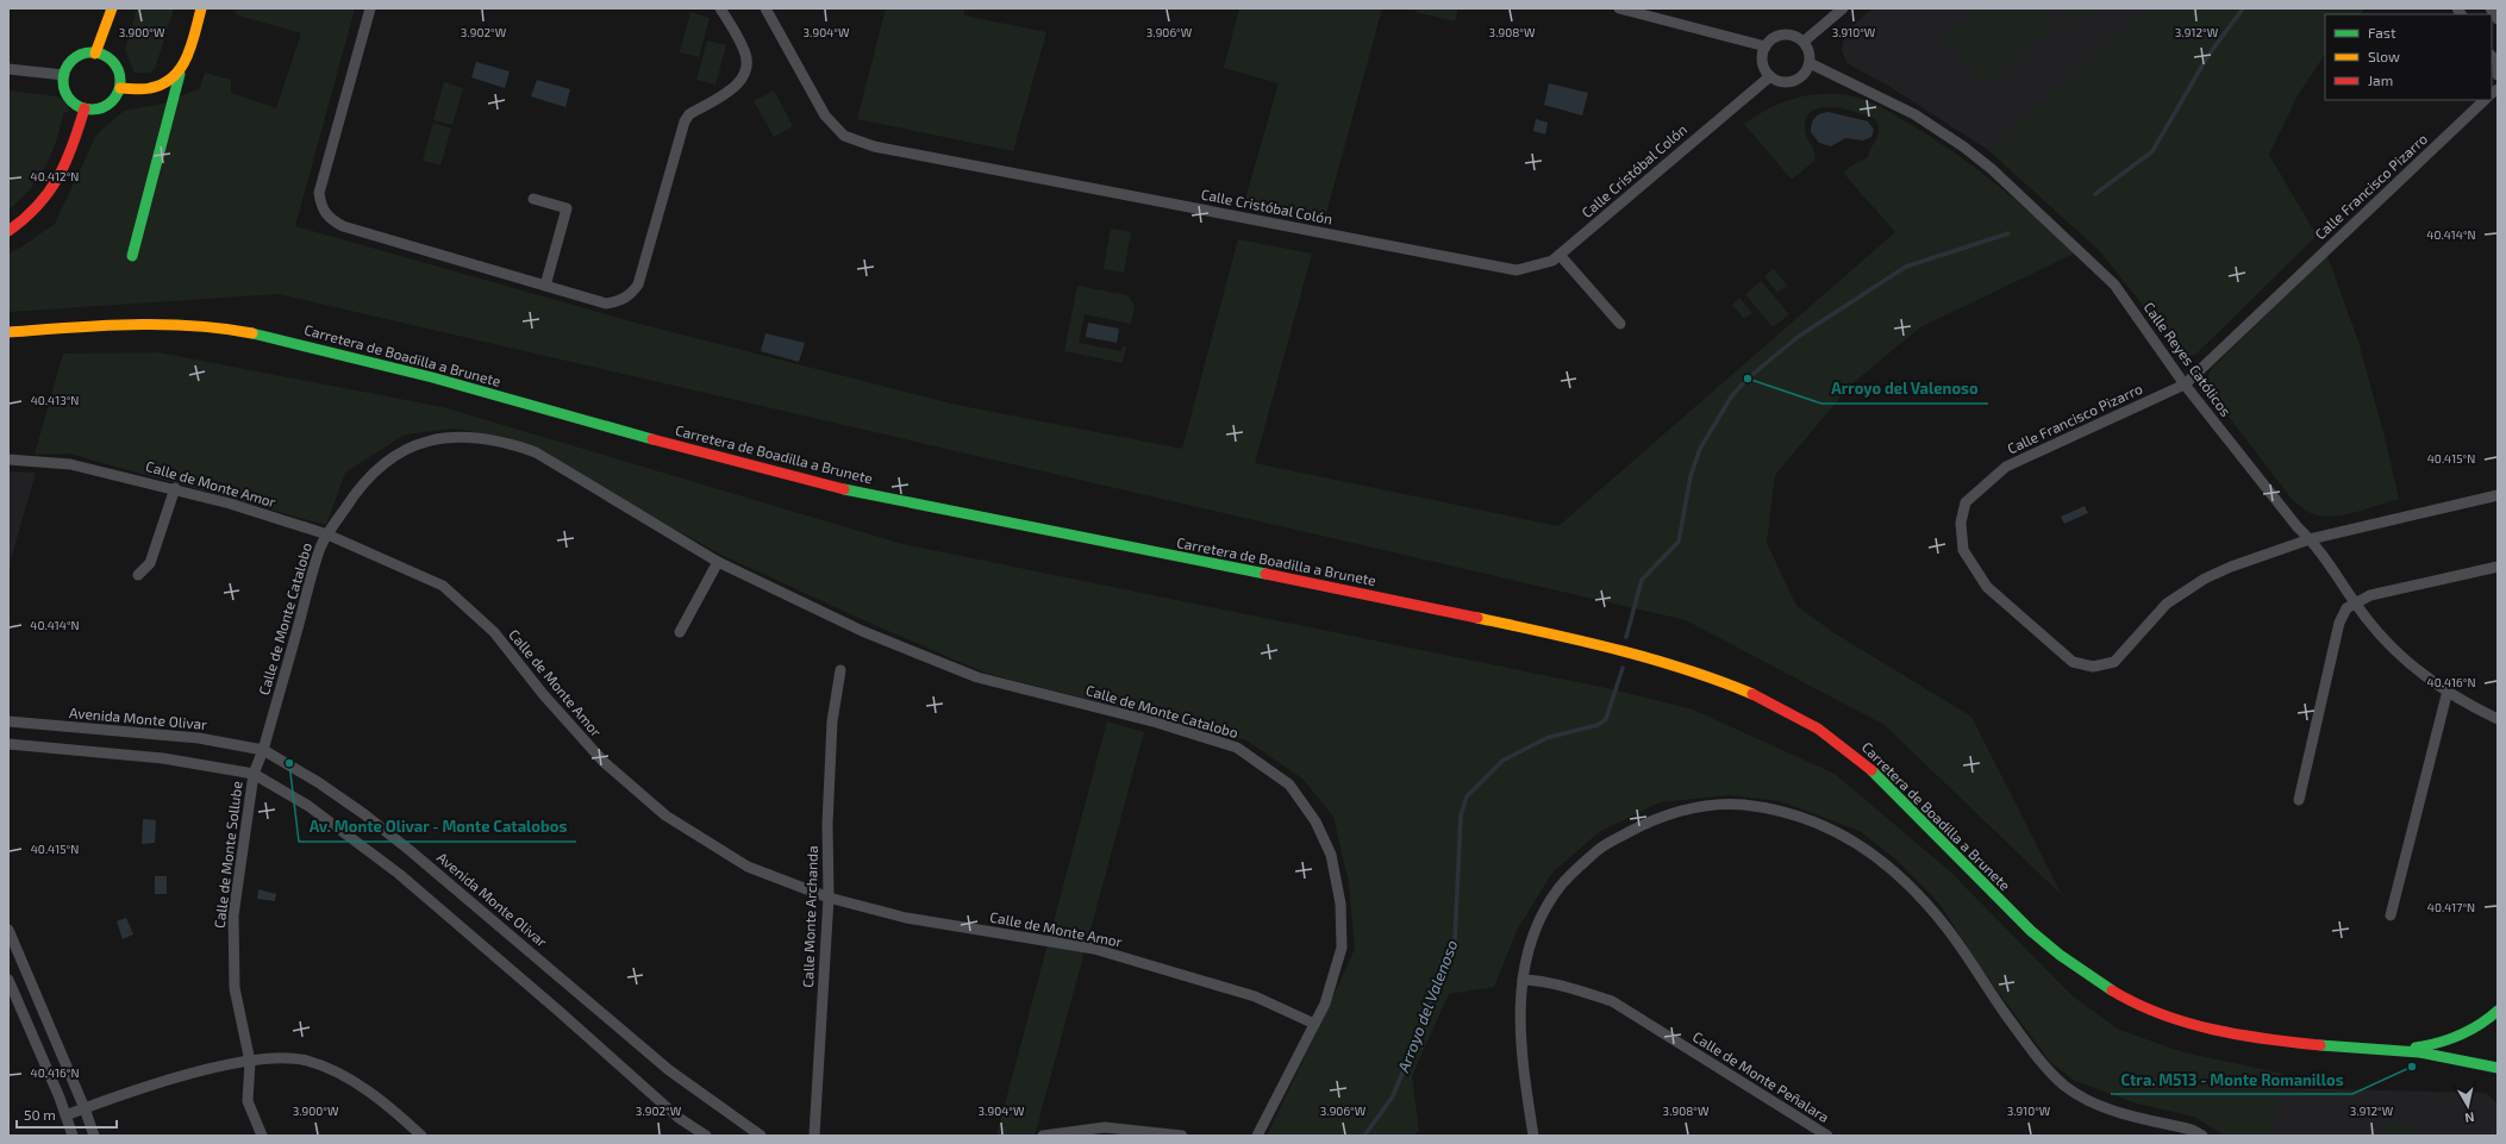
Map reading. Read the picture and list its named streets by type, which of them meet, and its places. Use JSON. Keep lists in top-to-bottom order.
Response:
{
  "streets": {
    "main road": ["Carretera de Boadilla a Brunete"],
    "street": [
      "Calle Cristóbal Colón",
      "Calle Francisco Pizarro",
      "Calle Reyes Católicos",
      "Calle de Monte Amor",
      "Calle de Monte Catalobo",
      "Avenida Monte Olivar",
      "Calle de Monte Sollube",
      "Calle Monte Archanda",
      "Calle de Monte Peñalara"
    ]
  },
  "crossings": [
    ["Calle Cristóbal Colón", "Calle Reyes Católicos"],
    ["Calle Francisco Pizarro", "Calle Reyes Católicos"],
    ["Calle de Monte Amor", "Calle de Monte Catalobo"],
    ["Calle de Monte Amor", "Calle Monte Archanda"],
    ["Calle de Monte Catalobo", "Avenida Monte Olivar"],
    ["Calle de Monte Catalobo", "Calle de Monte Sollube"]
  ],
  "water": ["Arroyo del Valenoso"],
  "places": ["Arroyo del Valenoso", "Av. Monte Olivar - Monte Catalobos", "Ctra. M513 - Monte Romanillos"],
  "legend": ["Fast", "Slow", "Jam"],
  "scale_bar": "50 m",
  "north": "bottom",
  "coordinates": [
    "3.900°W",
    "3.902°W",
    "3.904°W",
    "3.906°W",
    "3.908°W",
    "3.910°W",
    "3.912°W",
    "40.412°N",
    "40.414°N",
    "40.413°N",
    "40.415°N",
    "40.416°N",
    "40.417°N"
  ]
}
